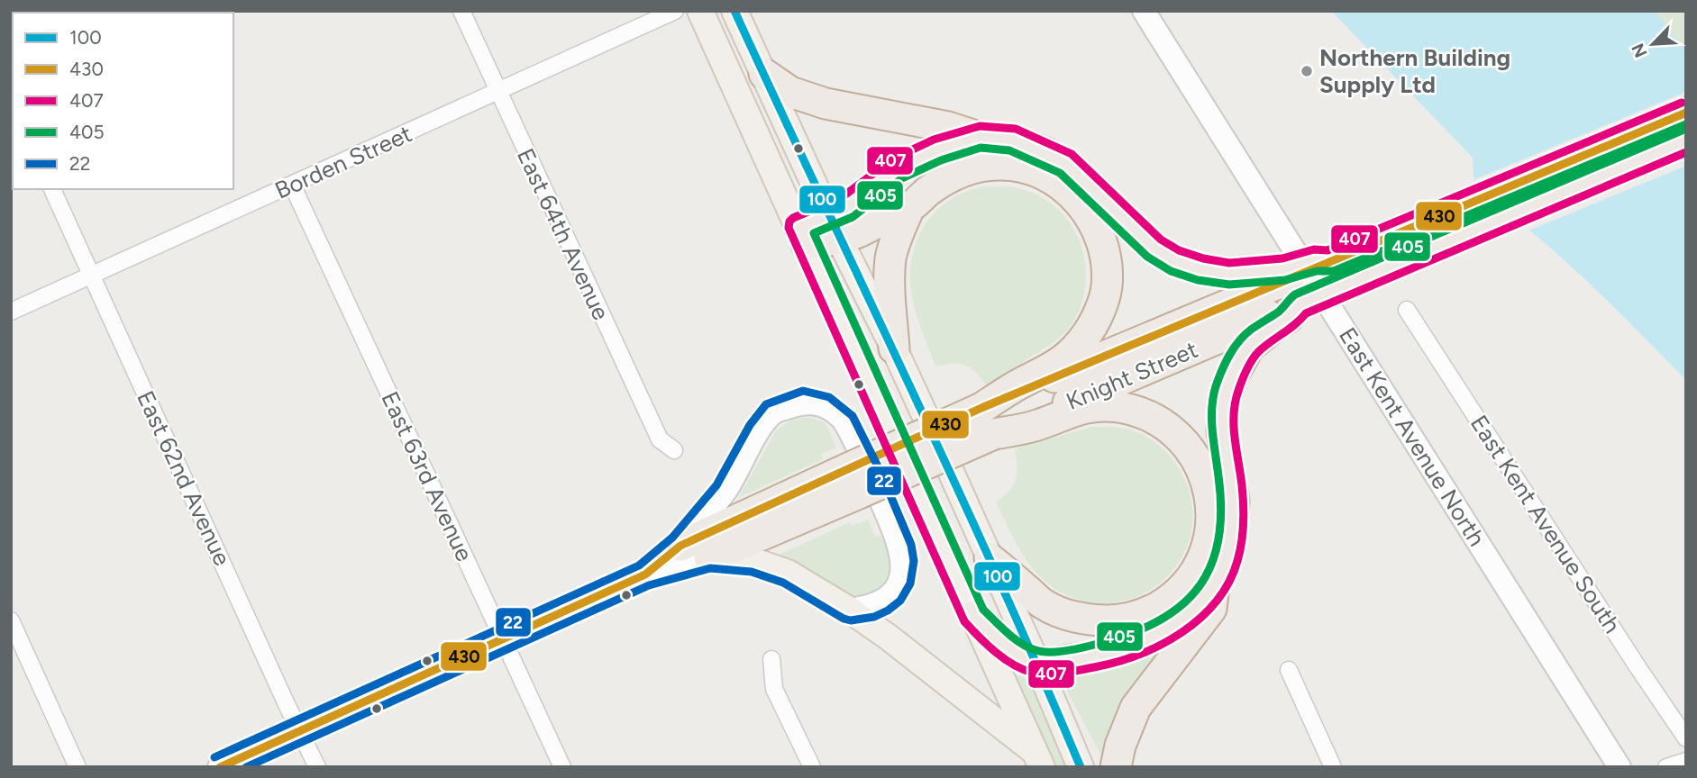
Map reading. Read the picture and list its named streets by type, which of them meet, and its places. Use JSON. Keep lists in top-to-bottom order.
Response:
{
  "streets": {
    "highway": ["Knight Street"],
    "main road": ["East Kent Avenue North"],
    "street": [
      "Borden Street",
      "East 64th Avenue",
      "East 63rd Avenue",
      "East 62nd Avenue",
      "East Kent Avenue South"
    ]
  },
  "crossings": [
    ["Borden Street", "East 64th Avenue"],
    ["Borden Street", "East 63rd Avenue"],
    ["Borden Street", "East 62nd Avenue"],
    ["Knight Street", "East 63rd Avenue"],
    ["Knight Street", "East 62nd Avenue"]
  ],
  "places": ["Northern Building Supply Ltd"],
  "lines": [
    "transit line 100",
    "transit line 407",
    "transit line 430",
    "transit line 405",
    "transit line 22"
  ],
  "legend": [
    "100",
    "430",
    "407",
    "405",
    "22"
  ],
  "north": "bottom left"
}
